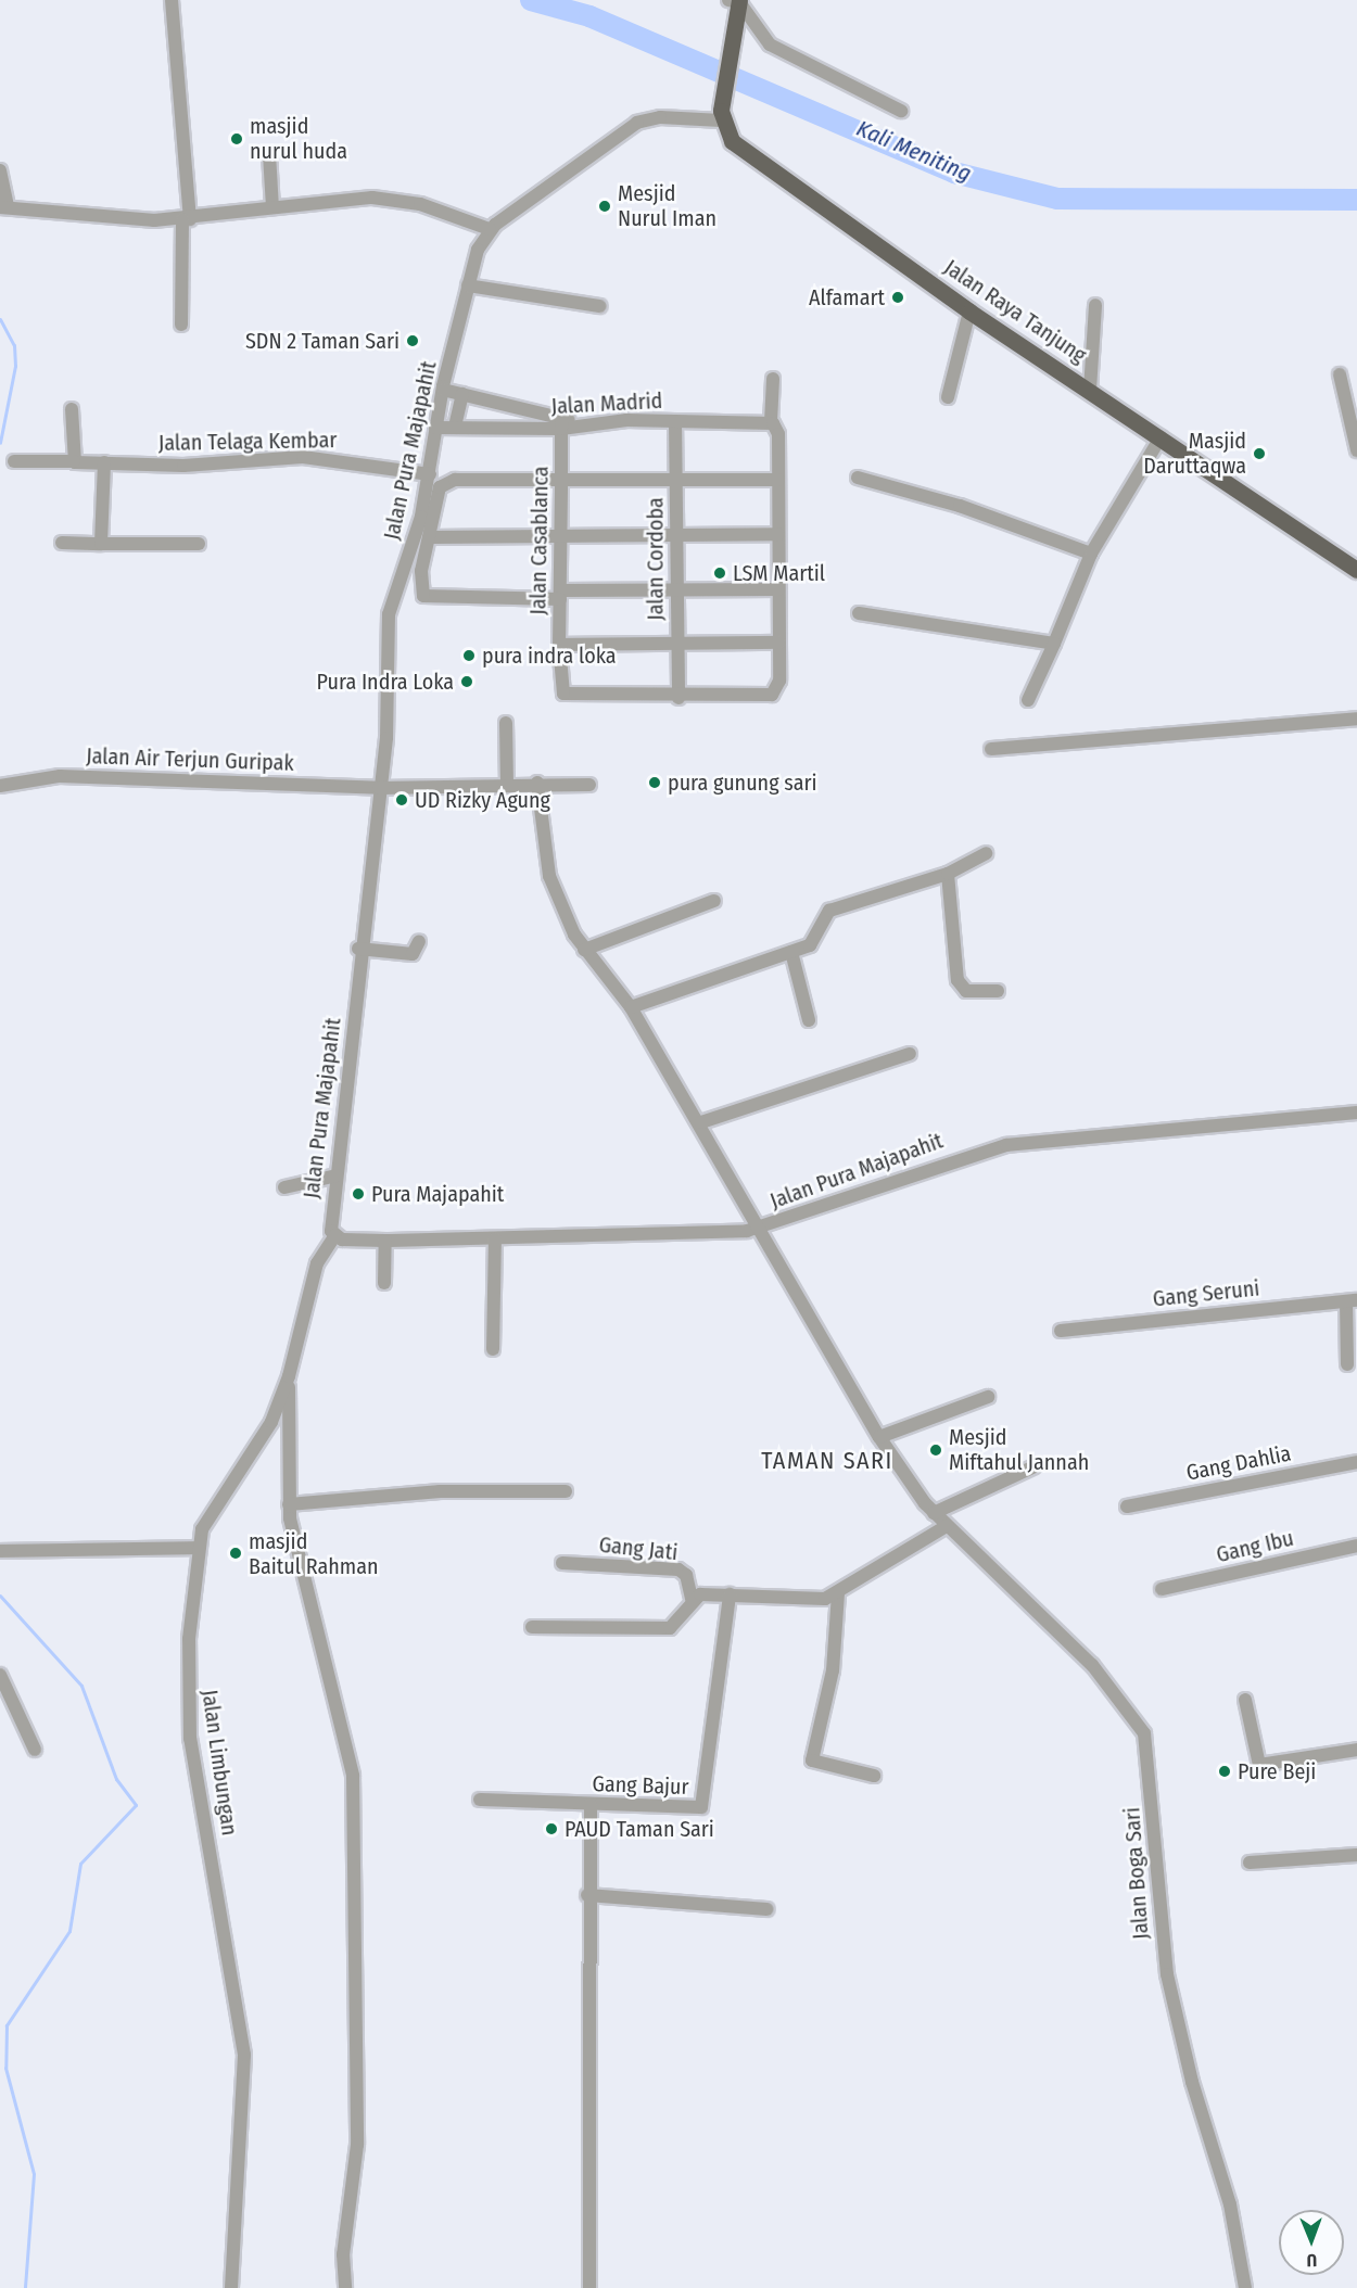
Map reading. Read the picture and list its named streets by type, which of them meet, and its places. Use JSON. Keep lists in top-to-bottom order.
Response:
{
  "streets": {
    "main road": ["Jalan Raya Tanjung"],
    "street": [
      "Jalan Madrid",
      "Jalan Telaga Kembar",
      "Jalan Pura Majapahit",
      "Jalan Casablanca",
      "Jalan Cordoba",
      "Jalan Air Terjun Guripak",
      "Gang Seruni",
      "Gang Dahlia",
      "Gang Ibu",
      "Gang Jati",
      "Jalan Limbungan",
      "Gang Bajur",
      "Jalan Boga Sari"
    ]
  },
  "crossings": [
    ["Jalan Madrid", "Jalan Pura Majapahit"],
    ["Jalan Madrid", "Jalan Casablanca"],
    ["Jalan Madrid", "Jalan Cordoba"],
    ["Jalan Telaga Kembar", "Jalan Pura Majapahit"],
    ["Jalan Pura Majapahit", "Jalan Air Terjun Guripak"],
    ["Jalan Pura Majapahit", "Jalan Limbungan"],
    ["Jalan Pura Majapahit", "Jalan Boga Sari"],
    ["Jalan Casablanca", "Jalan Cordoba"],
    ["Jalan Air Terjun Guripak", "Jalan Boga Sari"]
  ],
  "districts": ["TAMAN SARI"],
  "water": ["Kali Meniting"],
  "places": [
    "masjid nurul huda",
    "Mesjid Nurul Iman",
    "Alfamart",
    "SDN 2 Taman Sari",
    "Masjid Daruttaqwa",
    "LSM Martil",
    "pura indra loka",
    "Pura Indra Loka",
    "pura gunung sari",
    "UD Rizky Agung",
    "Pura Majapahit",
    "Mesjid Miftahul Jannah",
    "masjid Baitul Rahman",
    "Pure Beji",
    "PAUD Taman Sari"
  ],
  "north": "bottom"
}
